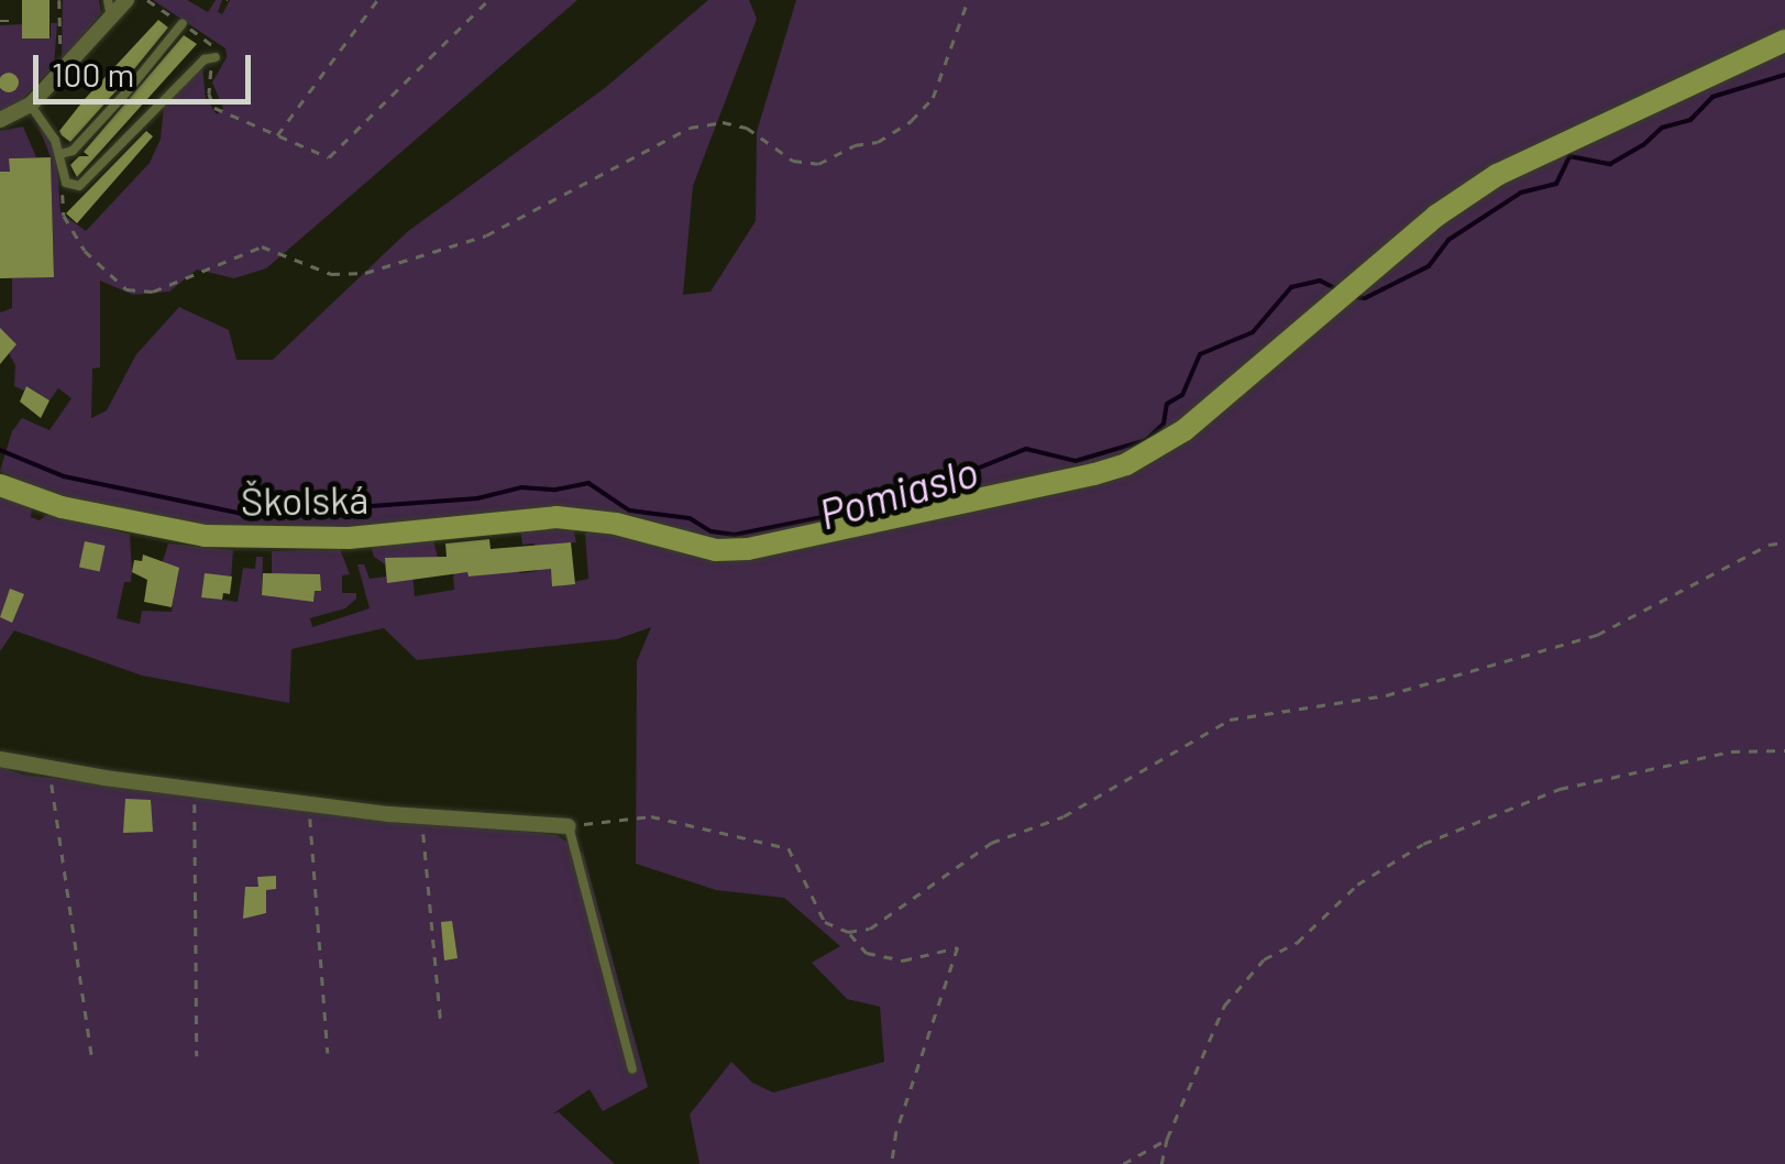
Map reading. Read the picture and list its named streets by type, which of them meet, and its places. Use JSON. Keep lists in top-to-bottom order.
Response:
{
  "streets": {
    "street": ["Školská"]
  },
  "water": ["Pomiaslo"],
  "scale_bar": "100 m"
}
